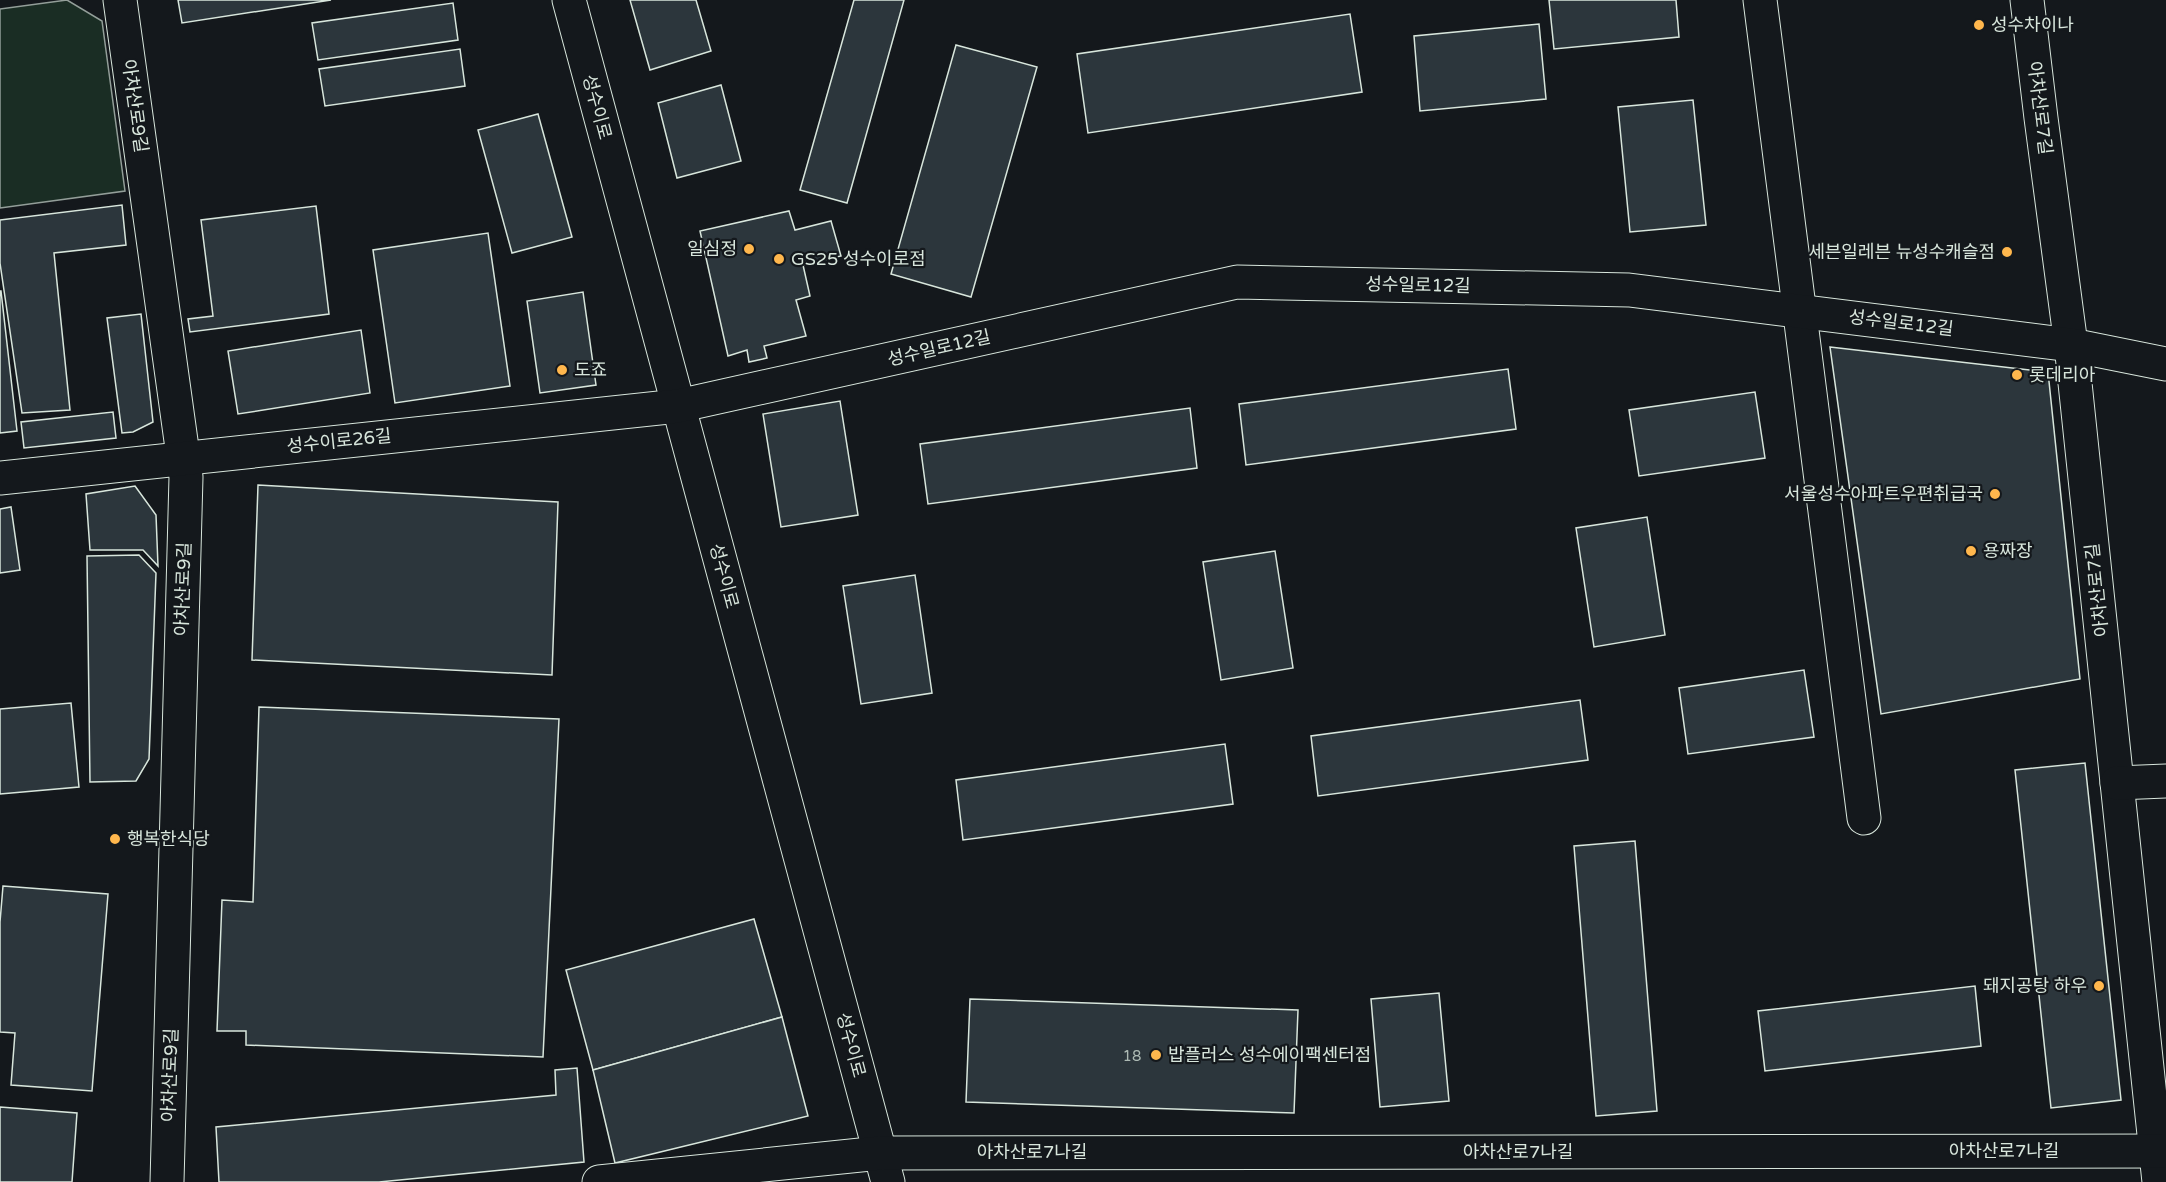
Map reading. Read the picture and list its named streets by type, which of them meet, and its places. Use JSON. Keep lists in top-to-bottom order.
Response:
{
  "streets": {
    "street": [
      "아차산로9길",
      "성수이로",
      "아차산로7길",
      "성수일로12길",
      "성수이로26길",
      "아차산로7나길"
    ]
  },
  "crossings": [
    ["아차산로9길", "성수이로26길"],
    ["성수이로", "성수일로12길"],
    ["성수이로", "성수이로26길"],
    ["성수이로", "아차산로7나길"],
    ["아차산로7길", "성수일로12길"],
    ["아차산로7길", "아차산로7나길"],
    ["성수일로12길", "성수이로26길"]
  ],
  "places": [
    "성수차이나",
    "일심정",
    "세븐일레븐 뉴성수캐슬점",
    "GS25 성수이로점",
    "도죠",
    "롯데리아",
    "서울성수아파트우편취급국",
    "용짜장",
    "행복한식당",
    "돼지공탕 하우",
    "밥플러스 성수에이팩센터점"
  ],
  "house_numbers": ["18"]
}
